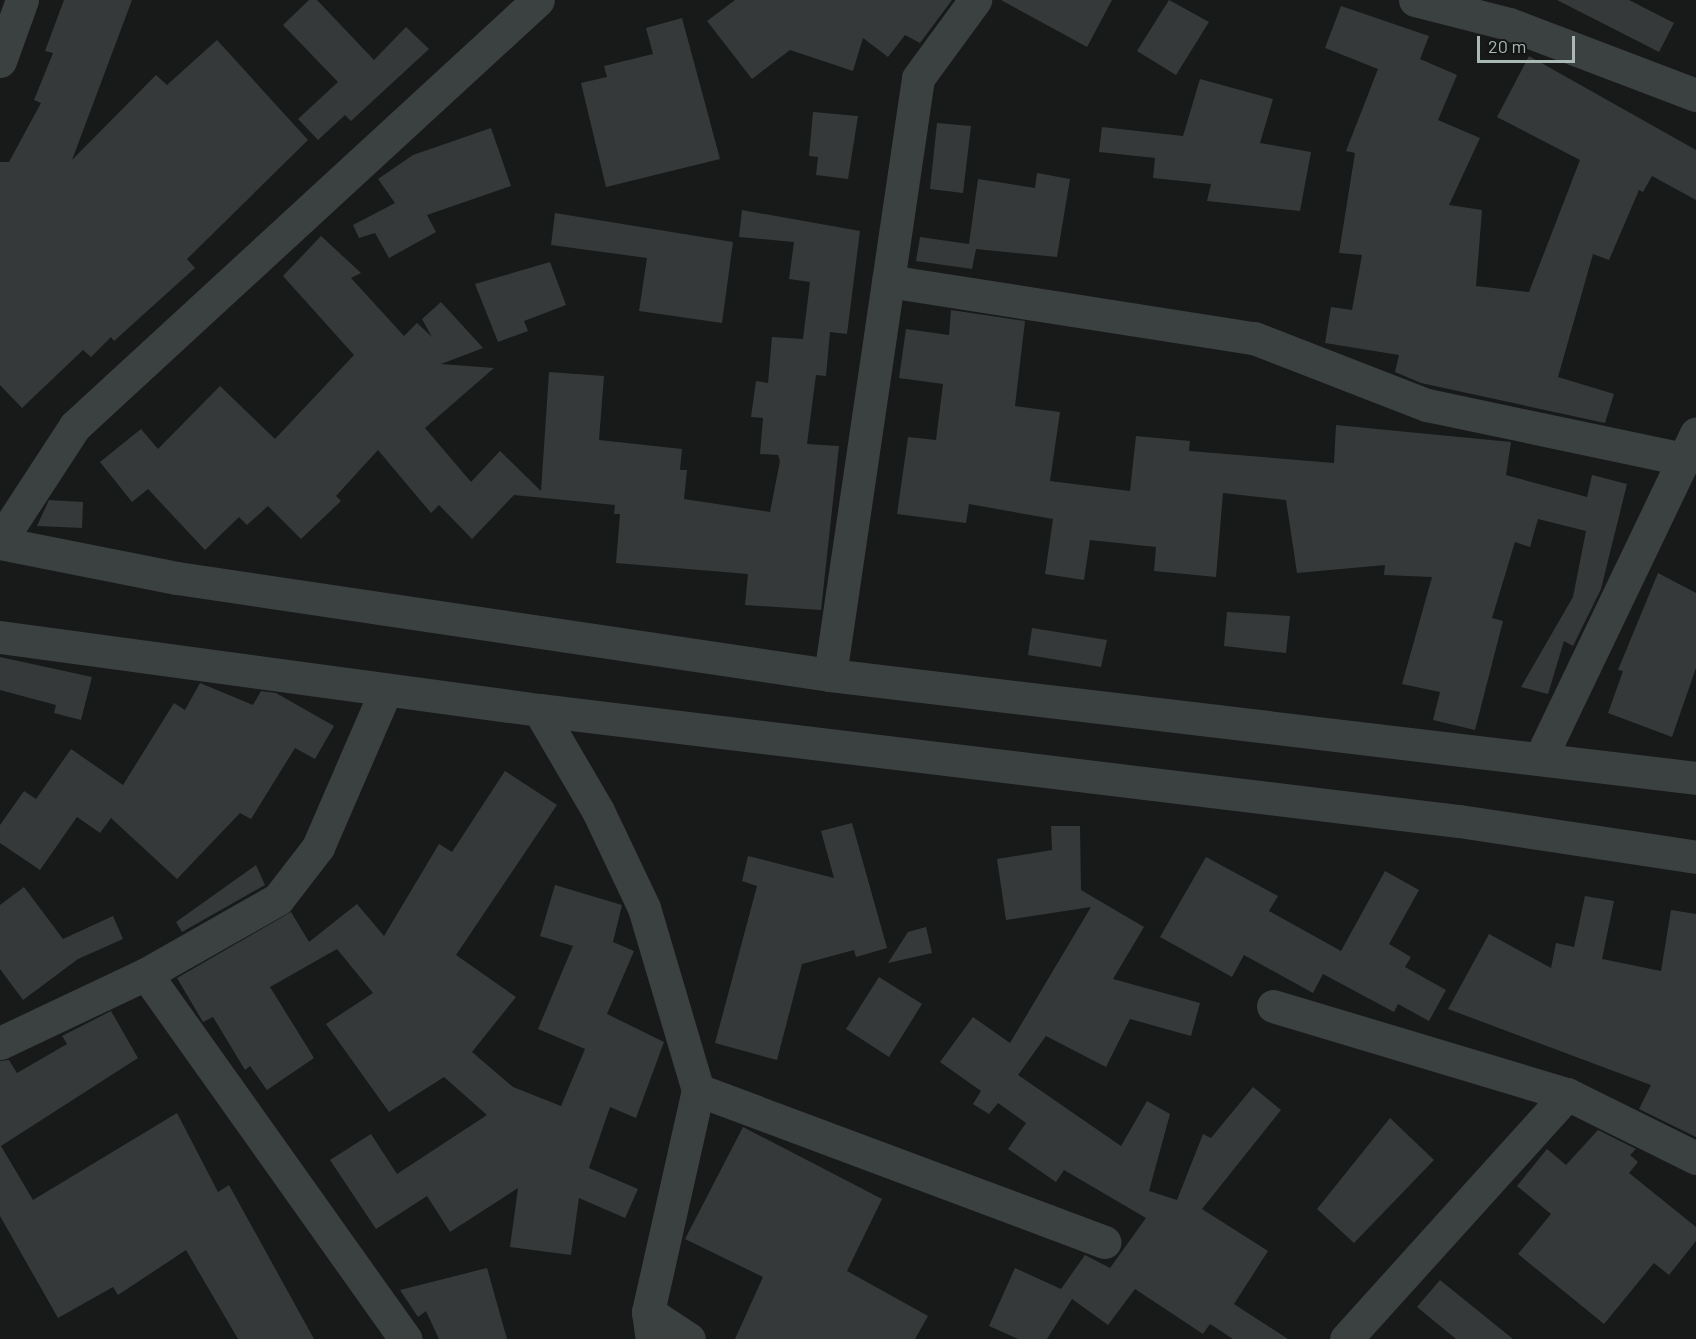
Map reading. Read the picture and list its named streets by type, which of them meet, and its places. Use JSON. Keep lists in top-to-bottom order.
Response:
{
  "scale_bar": "20 m"
}
